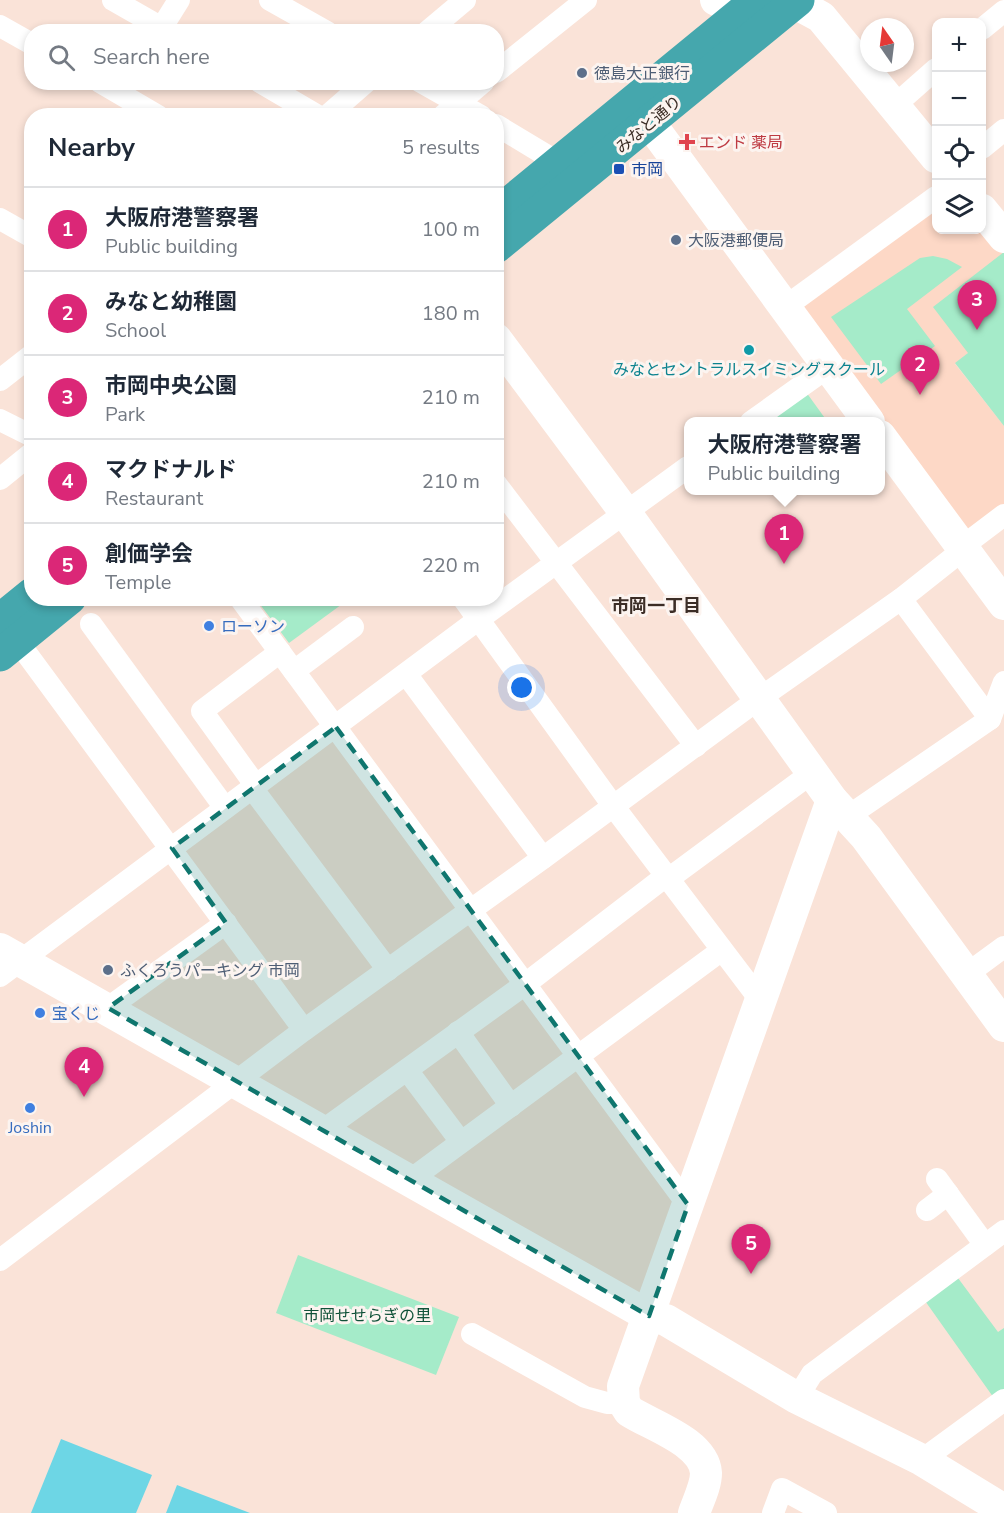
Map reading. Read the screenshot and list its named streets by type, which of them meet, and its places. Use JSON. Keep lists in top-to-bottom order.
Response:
{
  "streets": {
    "highway": ["みなと通り"]
  },
  "districts": ["市岡一丁目"],
  "parks": ["市岡せせらぎの里"],
  "places": {
    "other": [
      "徳島大正銀行",
      "大阪港郵便局",
      "みなとセントラルスイミングスクール",
      "ローソン",
      "ふくろうパーキング 市岡",
      "宝くじ",
      "Joshin"
    ],
    "health": ["エンド 薬局"],
    "transit": ["市岡"]
  },
  "north": "top",
  "page": {
    "map_buttons": ["+", "−"],
    "search": "Search here",
    "heading": ["Nearby", "5 results"],
    "list": [
      {
        "mark": "1",
        "name": "大阪府港警察署",
        "note": "Public building",
        "value": "100 m"
      },
      {
        "mark": "2",
        "name": "みなと幼稚園",
        "note": "School",
        "value": "180 m"
      },
      {
        "mark": "3",
        "name": "市岡中央公園",
        "note": "Park",
        "value": "210 m"
      },
      {
        "mark": "4",
        "name": "マクドナルド",
        "note": "Restaurant",
        "value": "210 m"
      },
      {
        "mark": "5",
        "name": "創価学会",
        "note": "Temple",
        "value": "220 m"
      }
    ],
    "pins": [
      "3",
      "2",
      "1",
      "4",
      "5"
    ],
    "popup": ["大阪府港警察署", "Public building"]
  }
}
